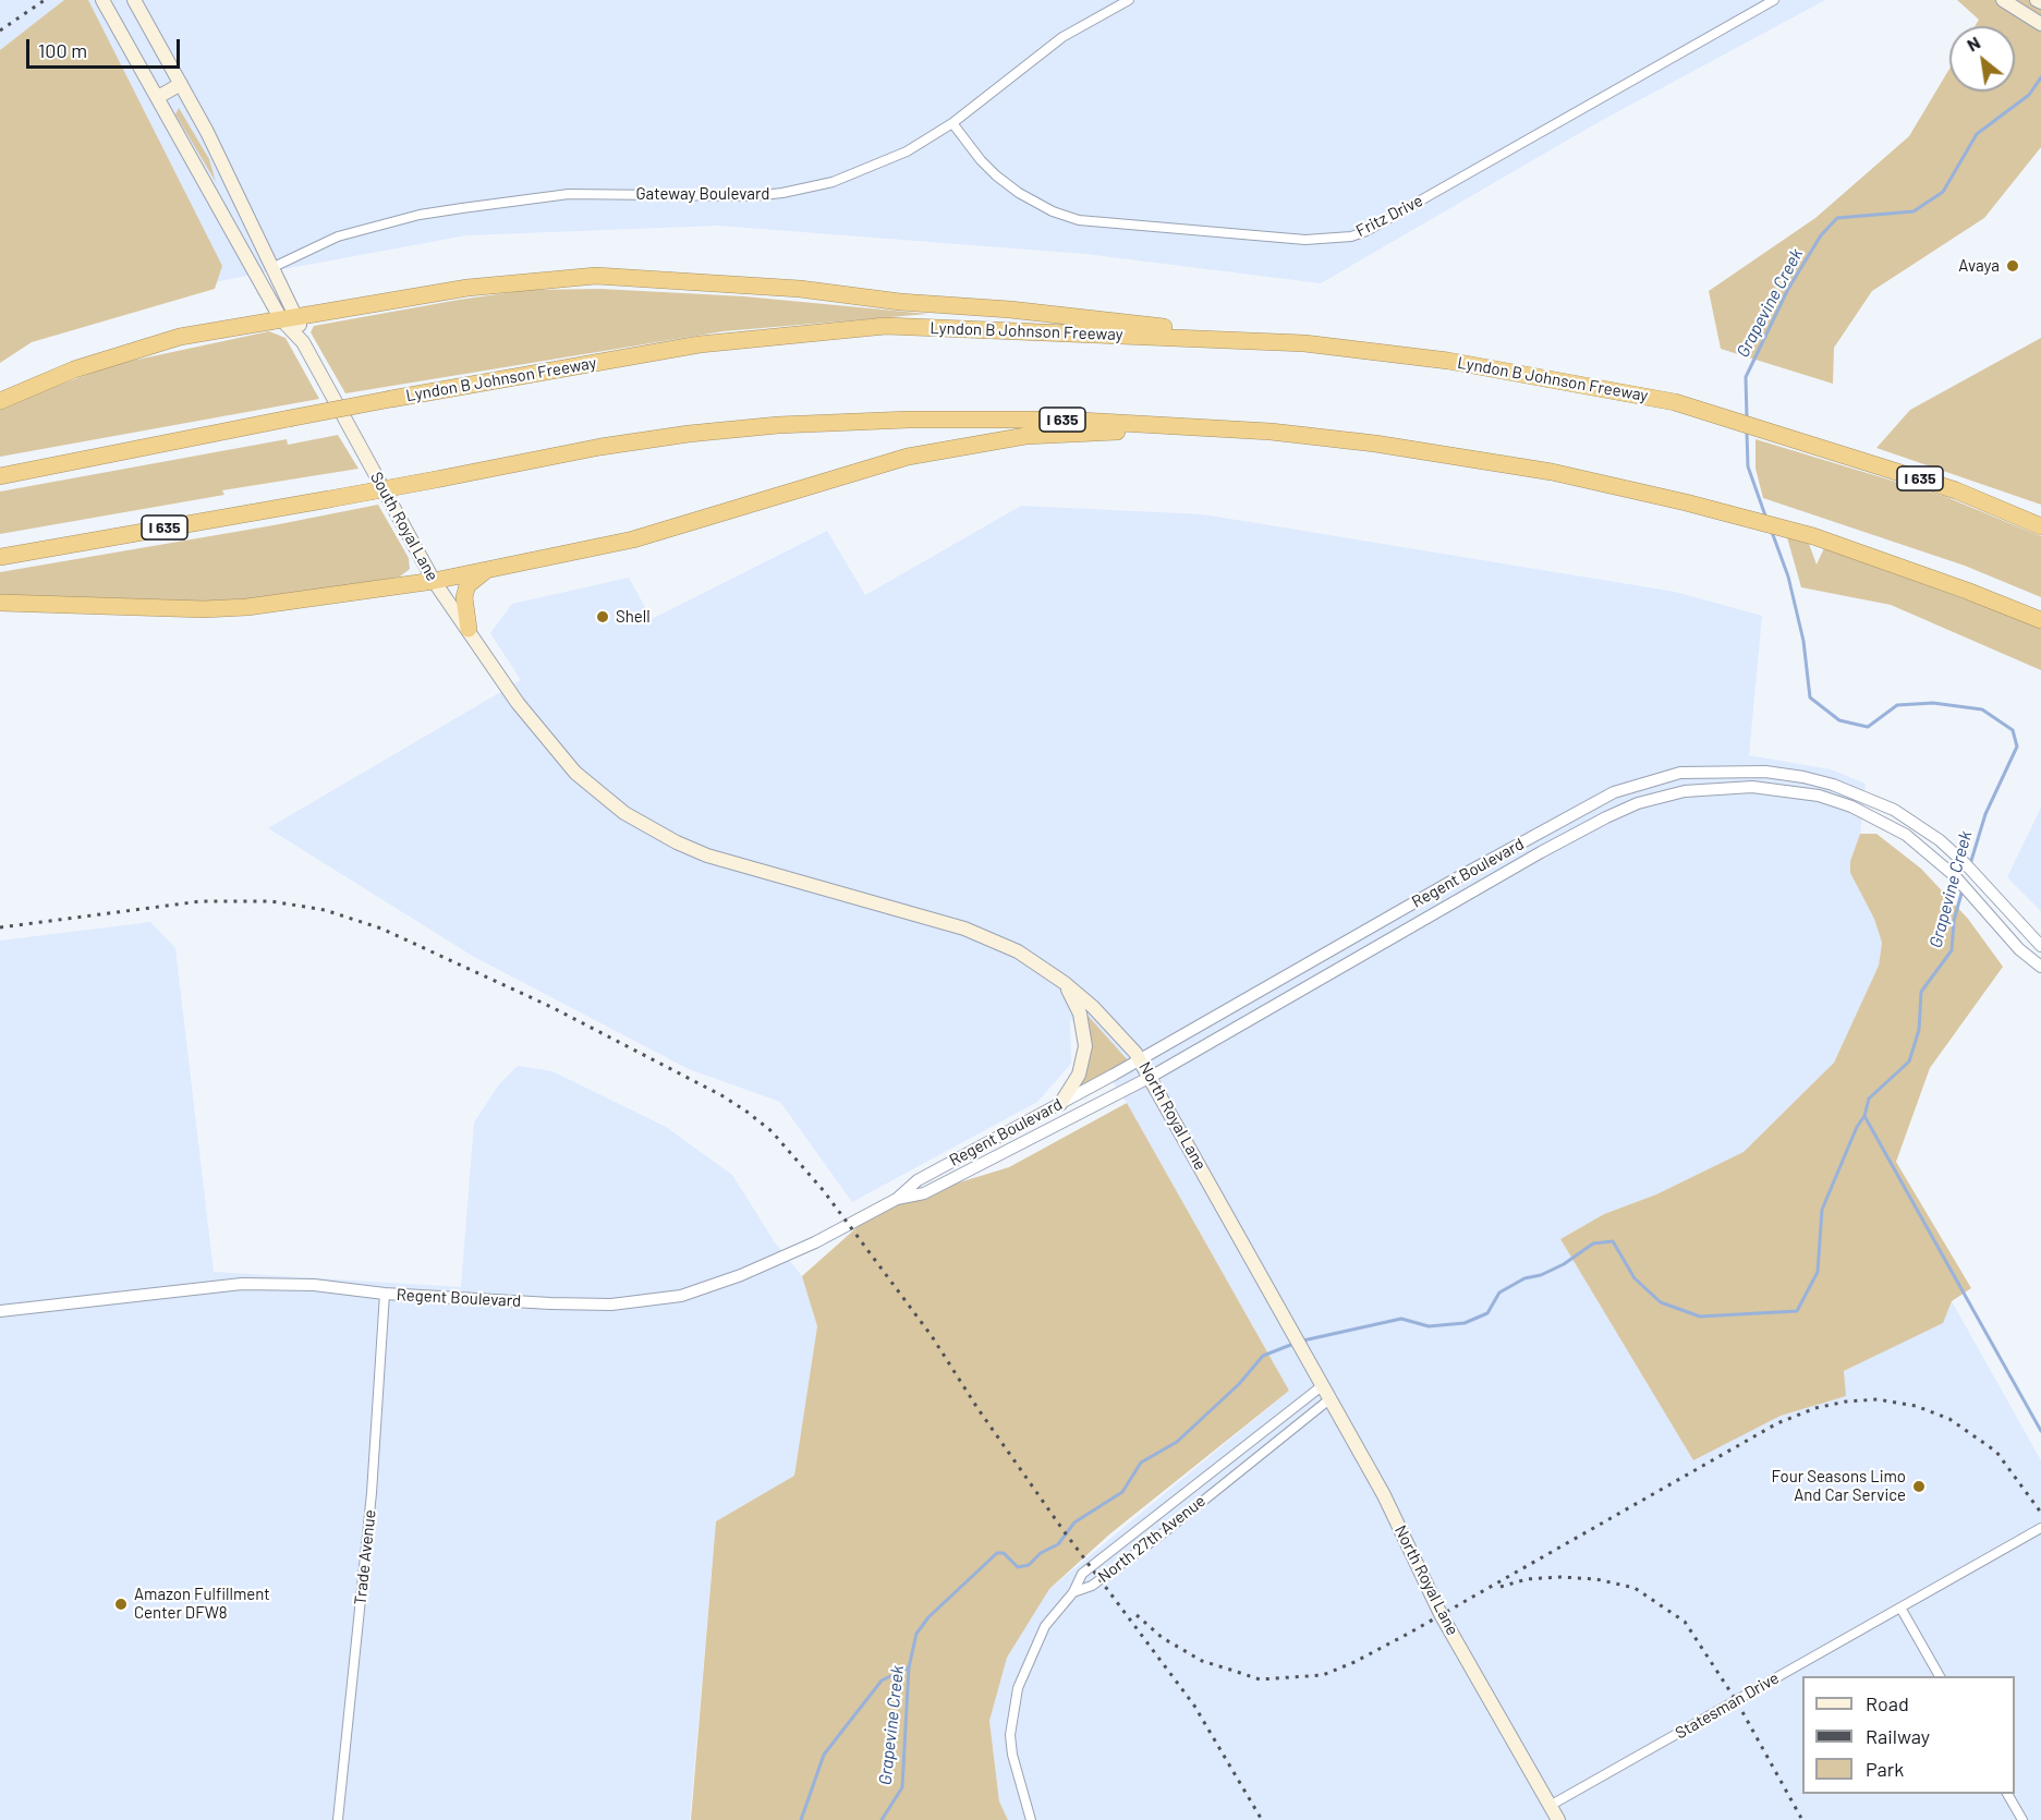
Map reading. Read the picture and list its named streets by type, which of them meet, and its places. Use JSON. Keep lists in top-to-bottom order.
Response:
{
  "streets": {
    "highway": ["Lyndon B Johnson Freeway", "I 635"],
    "main road": ["South Royal Lane", "North Royal Lane"],
    "street": [
      "Gateway Boulevard",
      "Fritz Drive",
      "Regent Boulevard",
      "North 27th Avenue",
      "Trade Avenue",
      "Statesman Drive"
    ]
  },
  "crossings": [
    ["Gateway Boulevard", "Fritz Drive"],
    ["Gateway Boulevard", "South Royal Lane"],
    ["South Royal Lane", "North Royal Lane"],
    ["Regent Boulevard", "North Royal Lane"],
    ["Regent Boulevard", "Trade Avenue"],
    ["North Royal Lane", "North 27th Avenue"],
    ["North Royal Lane", "Statesman Drive"]
  ],
  "water": ["Grapevine Creek"],
  "places": [
    "Avaya",
    "Shell",
    "Four Seasons Limo And Car Service",
    "Amazon Fulfillment Center DFW8"
  ],
  "legend": ["Road", "Railway", "Park"],
  "scale_bar": "100 m",
  "north": "top left"
}
